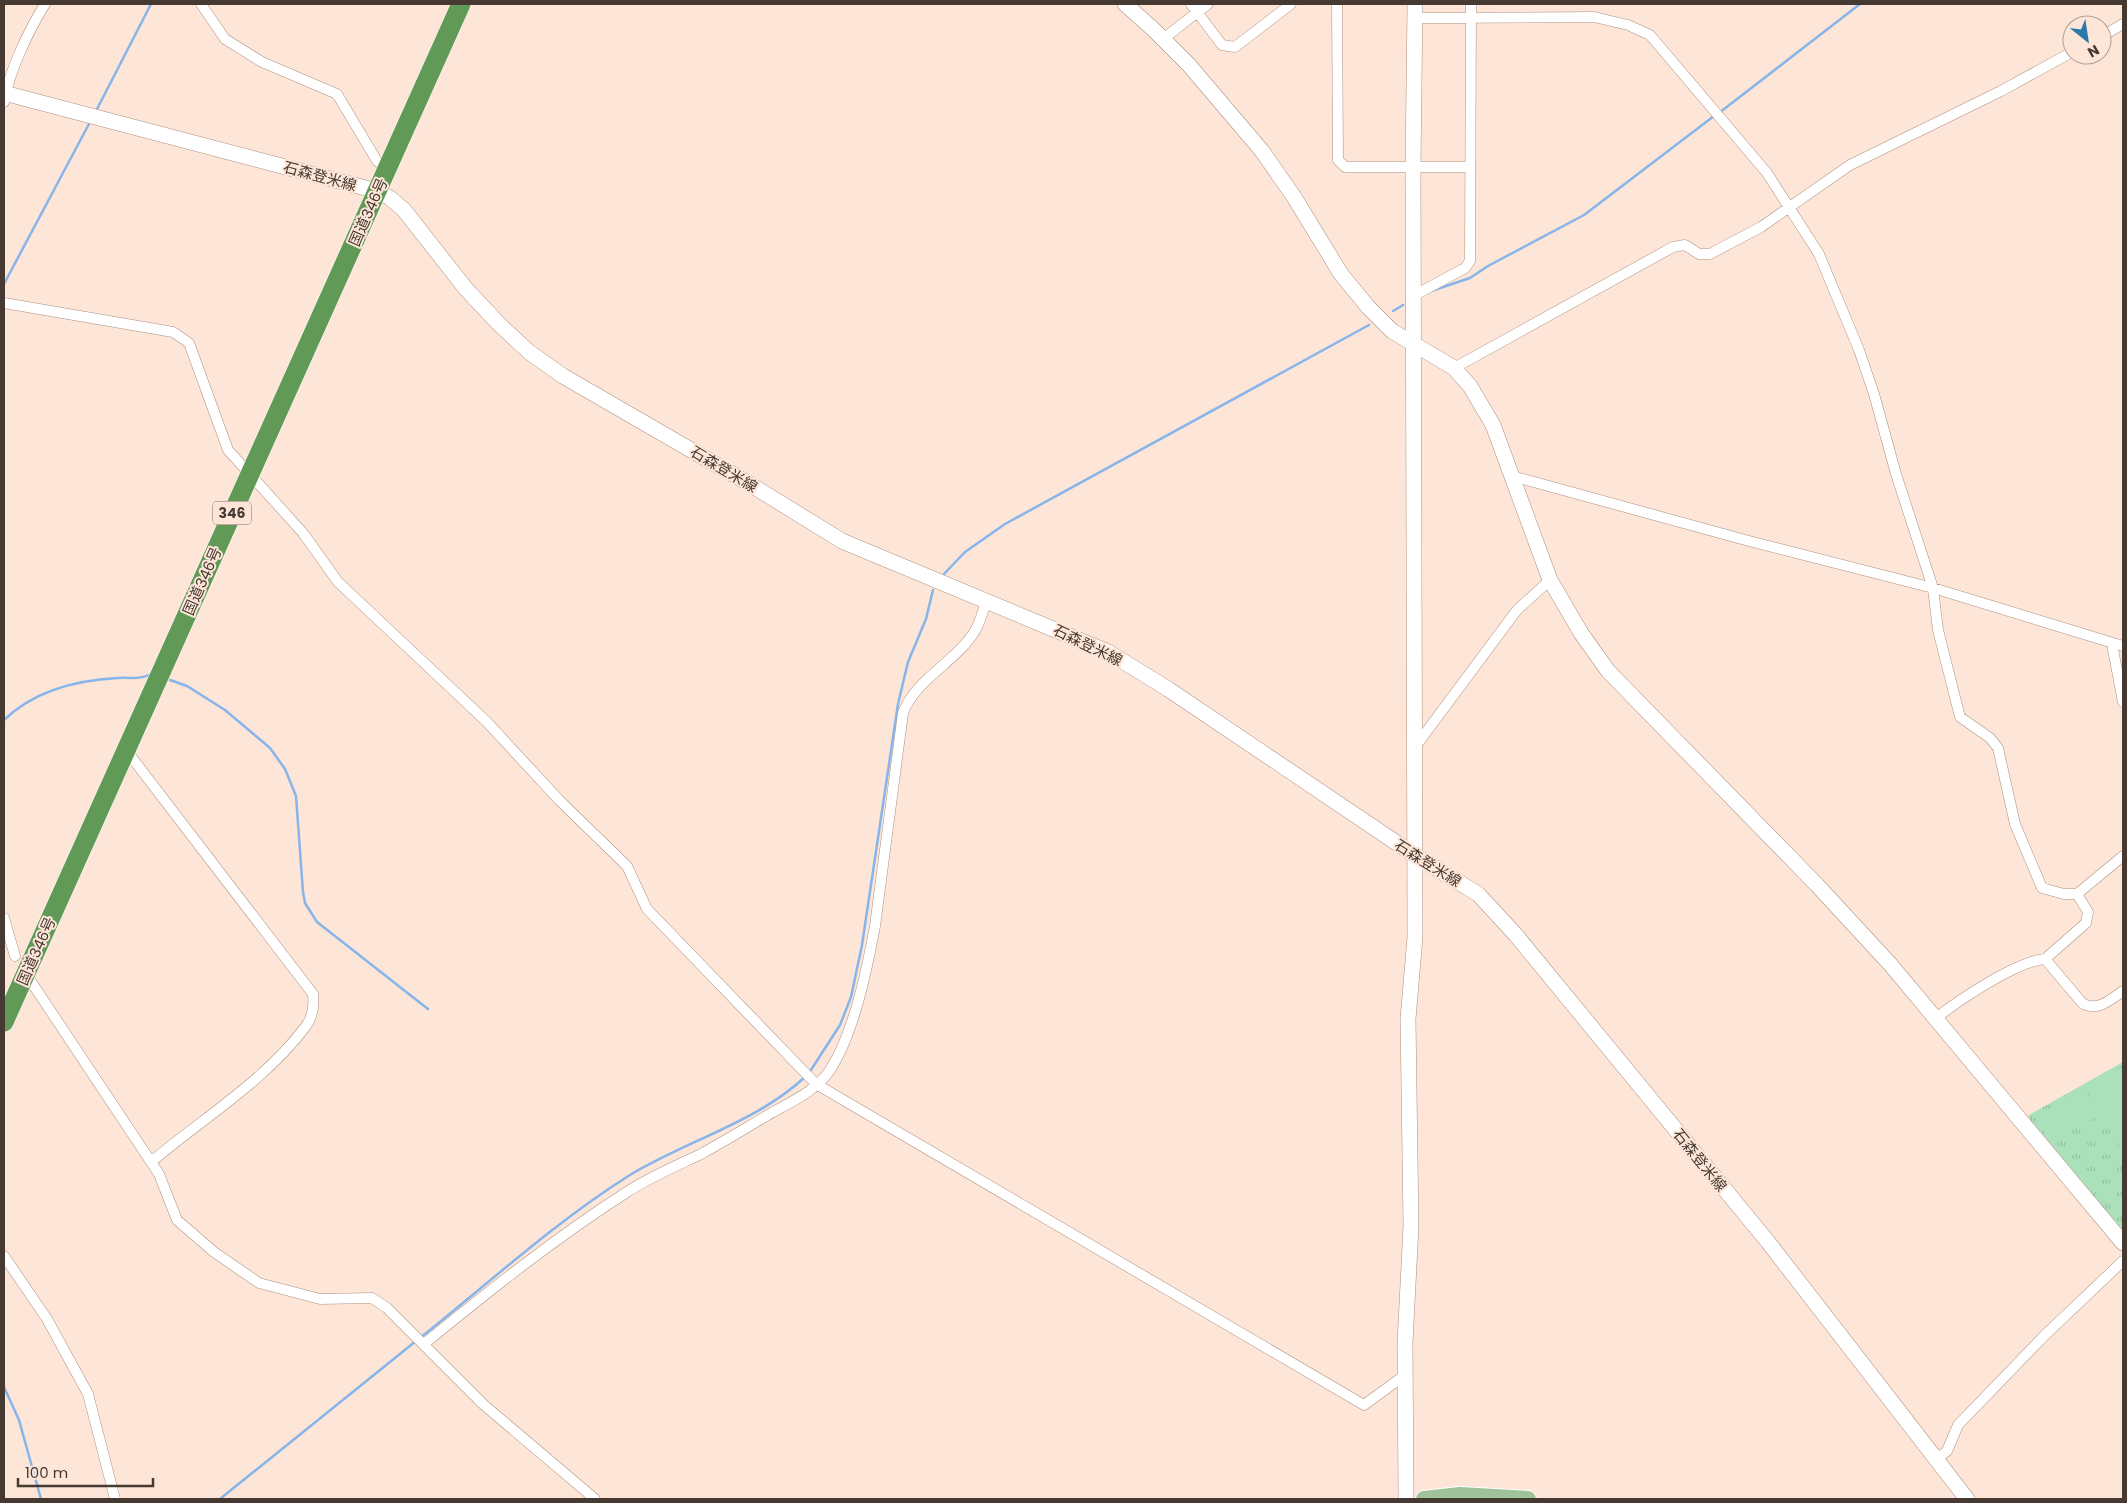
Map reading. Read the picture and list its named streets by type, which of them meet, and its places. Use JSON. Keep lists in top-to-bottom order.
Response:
{
  "streets": {
    "highway": ["国道346号", "346"],
    "street": ["石森登米線"]
  },
  "crossings": [
    ["石森登米線", "国道346号"]
  ],
  "scale_bar": "100 m",
  "north": "bottom right"
}
